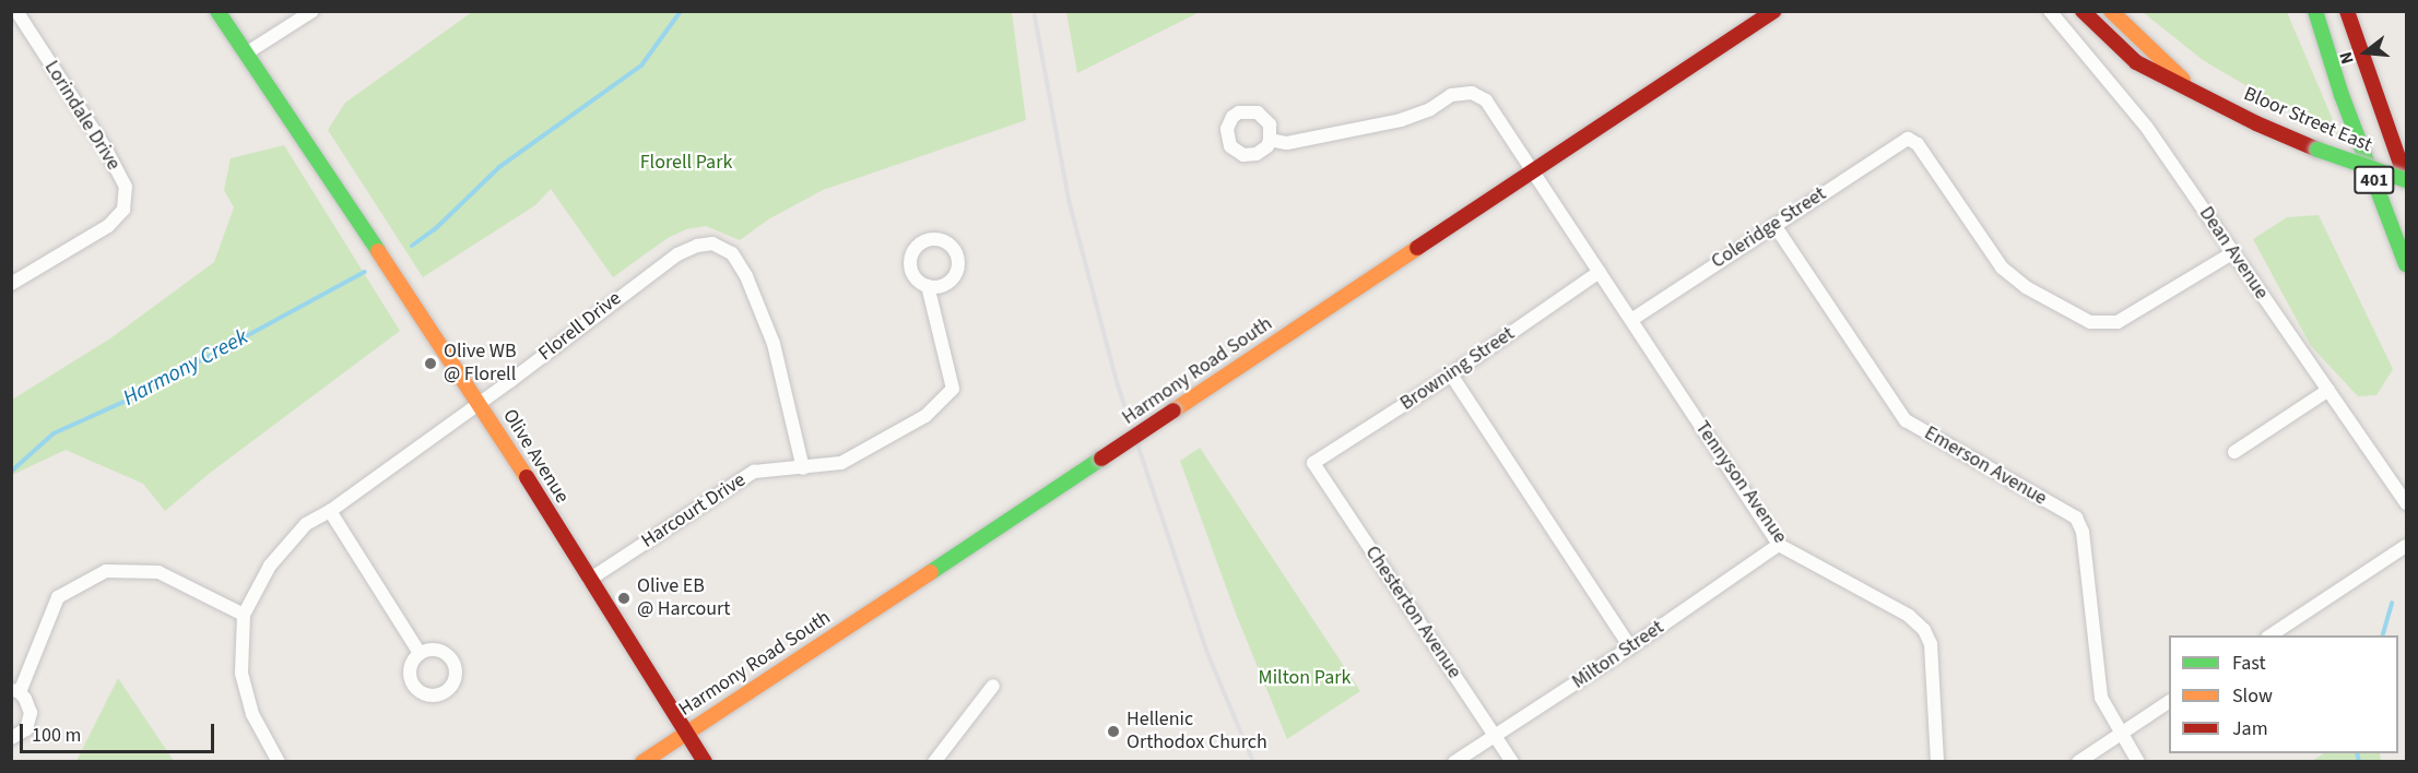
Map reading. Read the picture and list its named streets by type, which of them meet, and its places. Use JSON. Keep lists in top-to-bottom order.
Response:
{
  "streets": {
    "main road": [
      "Bloor Street East",
      "401",
      "Harmony Road South",
      "Olive Avenue"
    ],
    "street": [
      "Lorindale Drive",
      "Coleridge Street",
      "Dean Avenue",
      "Florell Drive",
      "Browning Street",
      "Emerson Avenue",
      "Tennyson Avenue",
      "Harcourt Drive",
      "Chesterton Avenue",
      "Milton Street"
    ]
  },
  "crossings": [
    ["Bloor Street East", "401"],
    ["Coleridge Street", "Dean Avenue"],
    ["Coleridge Street", "Emerson Avenue"],
    ["Coleridge Street", "Tennyson Avenue"],
    ["Florell Drive", "Olive Avenue"],
    ["Florell Drive", "Harcourt Drive"],
    ["Browning Street", "Tennyson Avenue"],
    ["Browning Street", "Chesterton Avenue"],
    ["Harmony Road South", "Olive Avenue"],
    ["Harmony Road South", "Tennyson Avenue"],
    ["Olive Avenue", "Harcourt Drive"],
    ["Tennyson Avenue", "Milton Street"],
    ["Chesterton Avenue", "Milton Street"]
  ],
  "water": ["Harmony Creek"],
  "parks": ["Florell Park", "Milton Park"],
  "places": ["Olive WB @ Florell", "Olive EB @ Harcourt", "Hellenic Orthodox Church"],
  "legend": ["Fast", "Slow", "Jam"],
  "scale_bar": "100 m",
  "north": "left"
}
